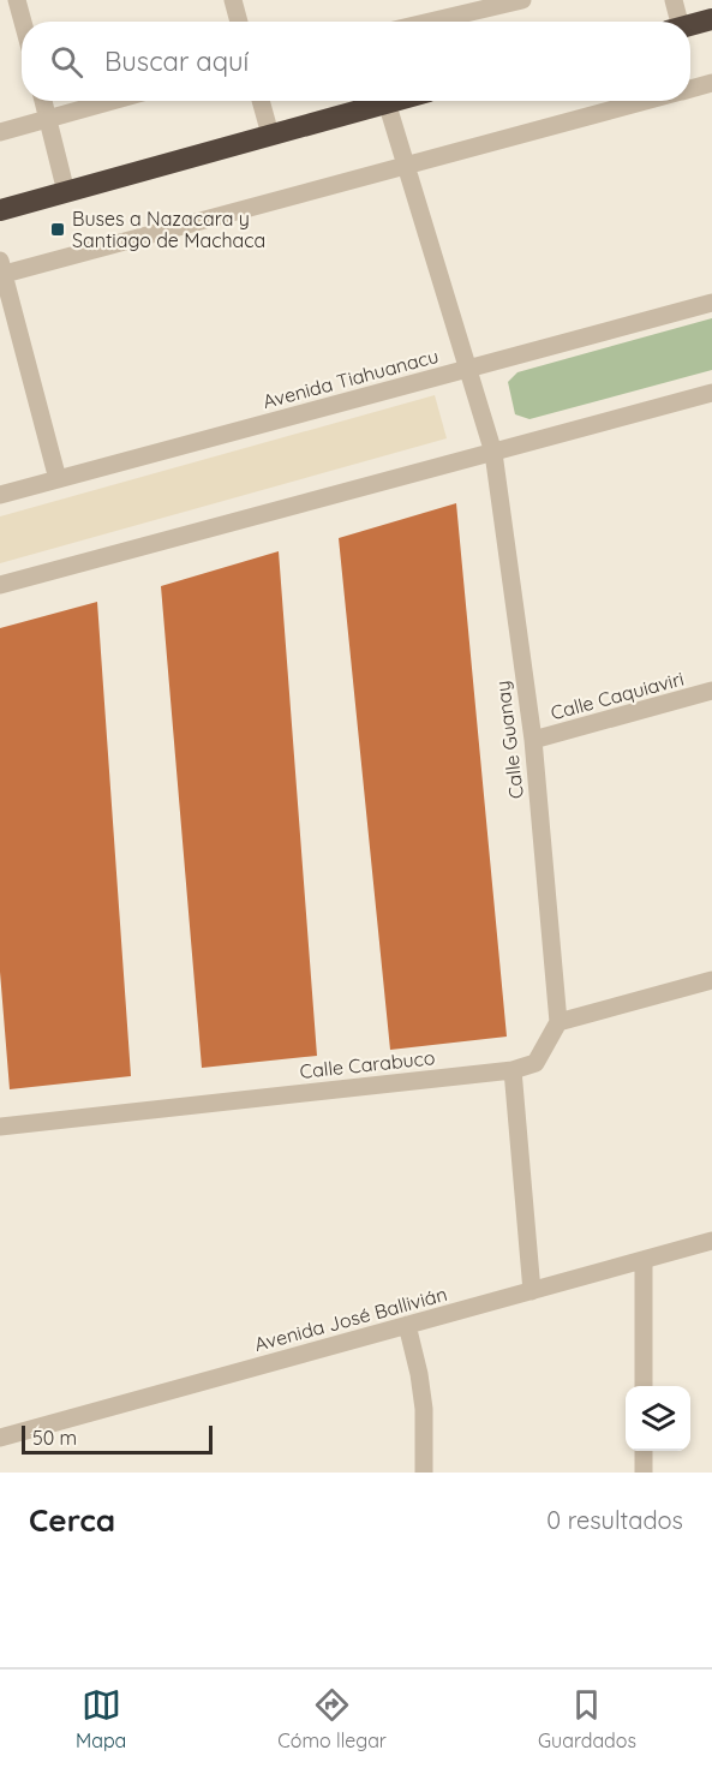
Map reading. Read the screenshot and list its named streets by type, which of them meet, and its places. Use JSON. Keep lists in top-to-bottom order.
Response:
{
  "streets": {
    "street": [
      "Avenida Tiahuanacu",
      "Calle Caquiaviri",
      "Calle Guanay",
      "Calle Carabuco",
      "Avenida José Ballivián"
    ]
  },
  "crossings": [
    ["Avenida Tiahuanacu", "Calle Guanay"],
    ["Calle Caquiaviri", "Calle Guanay"],
    ["Calle Guanay", "Calle Carabuco"]
  ],
  "places": {
    "transit": ["Buses a Nazacara y Santiago de Machaca"]
  },
  "scale_bar": "50 m",
  "page": {
    "search": "Buscar aquí",
    "scale": "50 m",
    "heading": ["Cerca", "0 resultados"],
    "nav": ["Mapa", "Cómo llegar", "Guardados"]
  }
}
